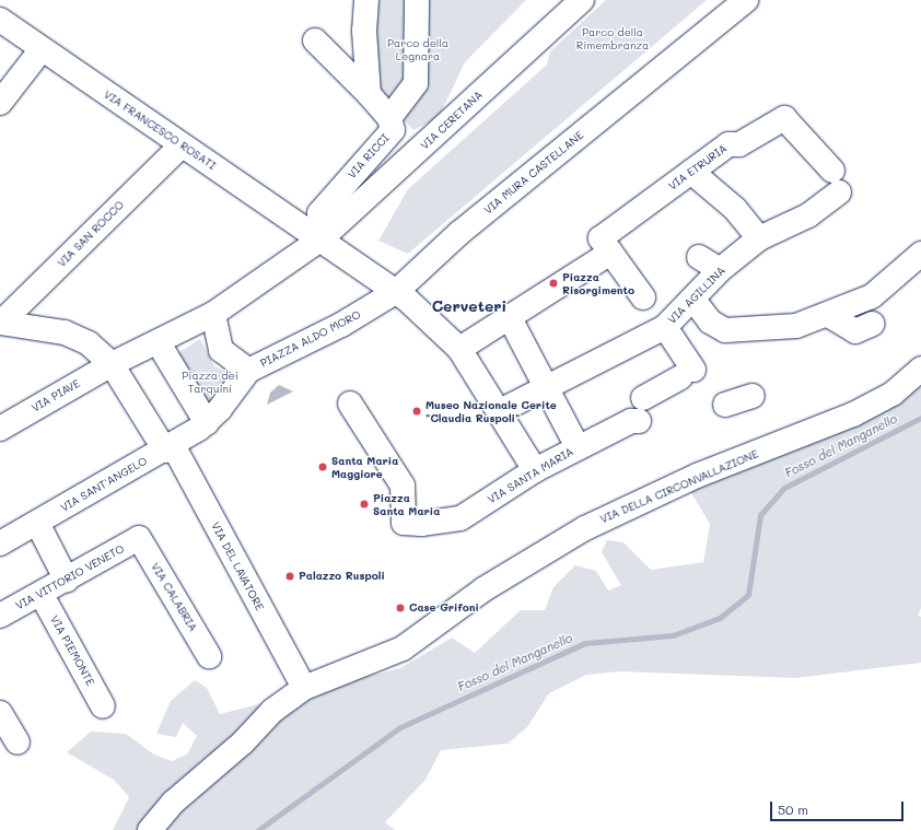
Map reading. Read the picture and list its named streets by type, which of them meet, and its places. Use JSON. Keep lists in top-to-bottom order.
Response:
{
  "streets": {
    "street": [
      "VIA CERETANA",
      "VIA FRANCESCO ROSATI",
      "VIA RICCI",
      "VIA ETRURIA",
      "VIA MURA CASTELLANE",
      "VIA SAN ROCCO",
      "VIA AGILLINA",
      "PIAZZA ALDO MORO",
      "VIA PIAVE",
      "VIA SANTA MARIA",
      "VIA SANT'ANGELO",
      "VIA DELLA CIRCONVALLAZIONE",
      "VIA DEL LAVATORE",
      "VIA VITTORIO VENETO",
      "VIA CALABRIA",
      "VIA PIEMONTE"
    ]
  },
  "crossings": [
    ["VIA CERETANA", "VIA FRANCESCO ROSATI"],
    ["VIA CERETANA", "VIA RICCI"],
    ["VIA FRANCESCO ROSATI", "VIA RICCI"],
    ["VIA FRANCESCO ROSATI", "VIA SAN ROCCO"],
    ["VIA ETRURIA", "VIA AGILLINA"],
    ["VIA MURA CASTELLANE", "PIAZZA ALDO MORO"],
    ["VIA SAN ROCCO", "VIA DEL LAVATORE"],
    ["VIA AGILLINA", "VIA SANTA MARIA"],
    ["PIAZZA ALDO MORO", "VIA SANT'ANGELO"],
    ["VIA PIAVE", "VIA DEL LAVATORE"],
    ["VIA SANT'ANGELO", "VIA DEL LAVATORE"],
    ["VIA DELLA CIRCONVALLAZIONE", "VIA DEL LAVATORE"],
    ["VIA VITTORIO VENETO", "VIA CALABRIA"],
    ["VIA VITTORIO VENETO", "VIA PIEMONTE"]
  ],
  "districts": ["Cerveteri"],
  "water": ["Fosso del Manganello"],
  "parks": ["Parco della Rimembranza", "Parco della Legnara", "Piazza dei Tarquini"],
  "places": [
    "Piazza Risorgimento",
    "Museo Nazionale Cerite \"Claudia Ruspoli\"",
    "Santa Maria Maggiore",
    "Piazza Santa Maria",
    "Palazzo Ruspoli",
    "Case Grifoni"
  ],
  "scale_bar": "50 m"
}
